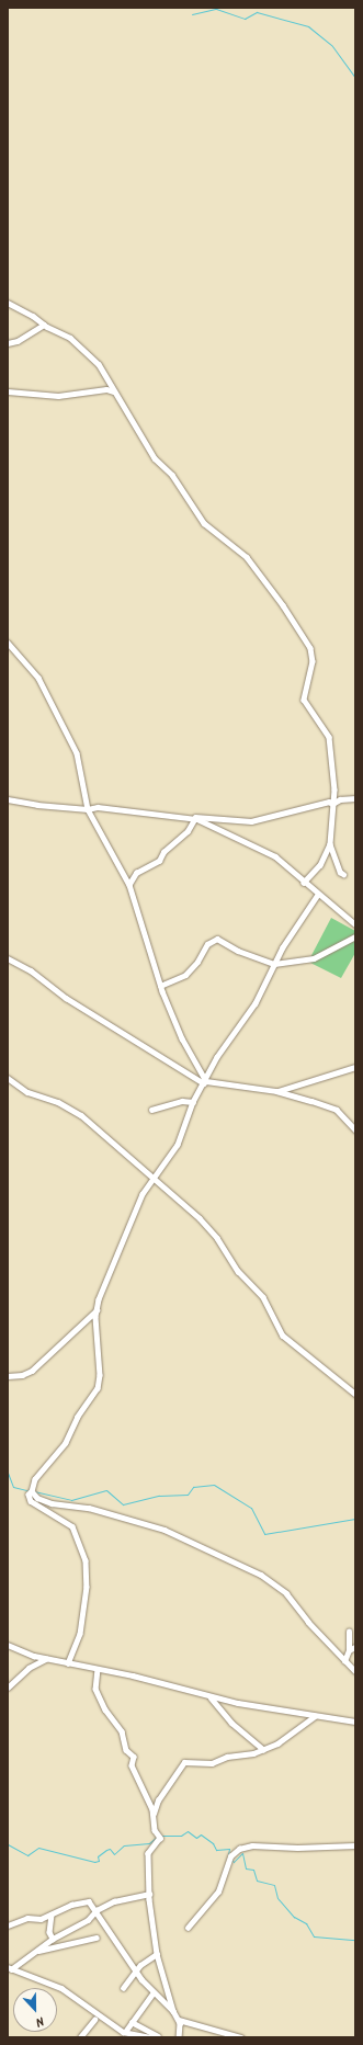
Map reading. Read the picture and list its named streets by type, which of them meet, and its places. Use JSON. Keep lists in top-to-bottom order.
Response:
{
  "north": "bottom"
}
